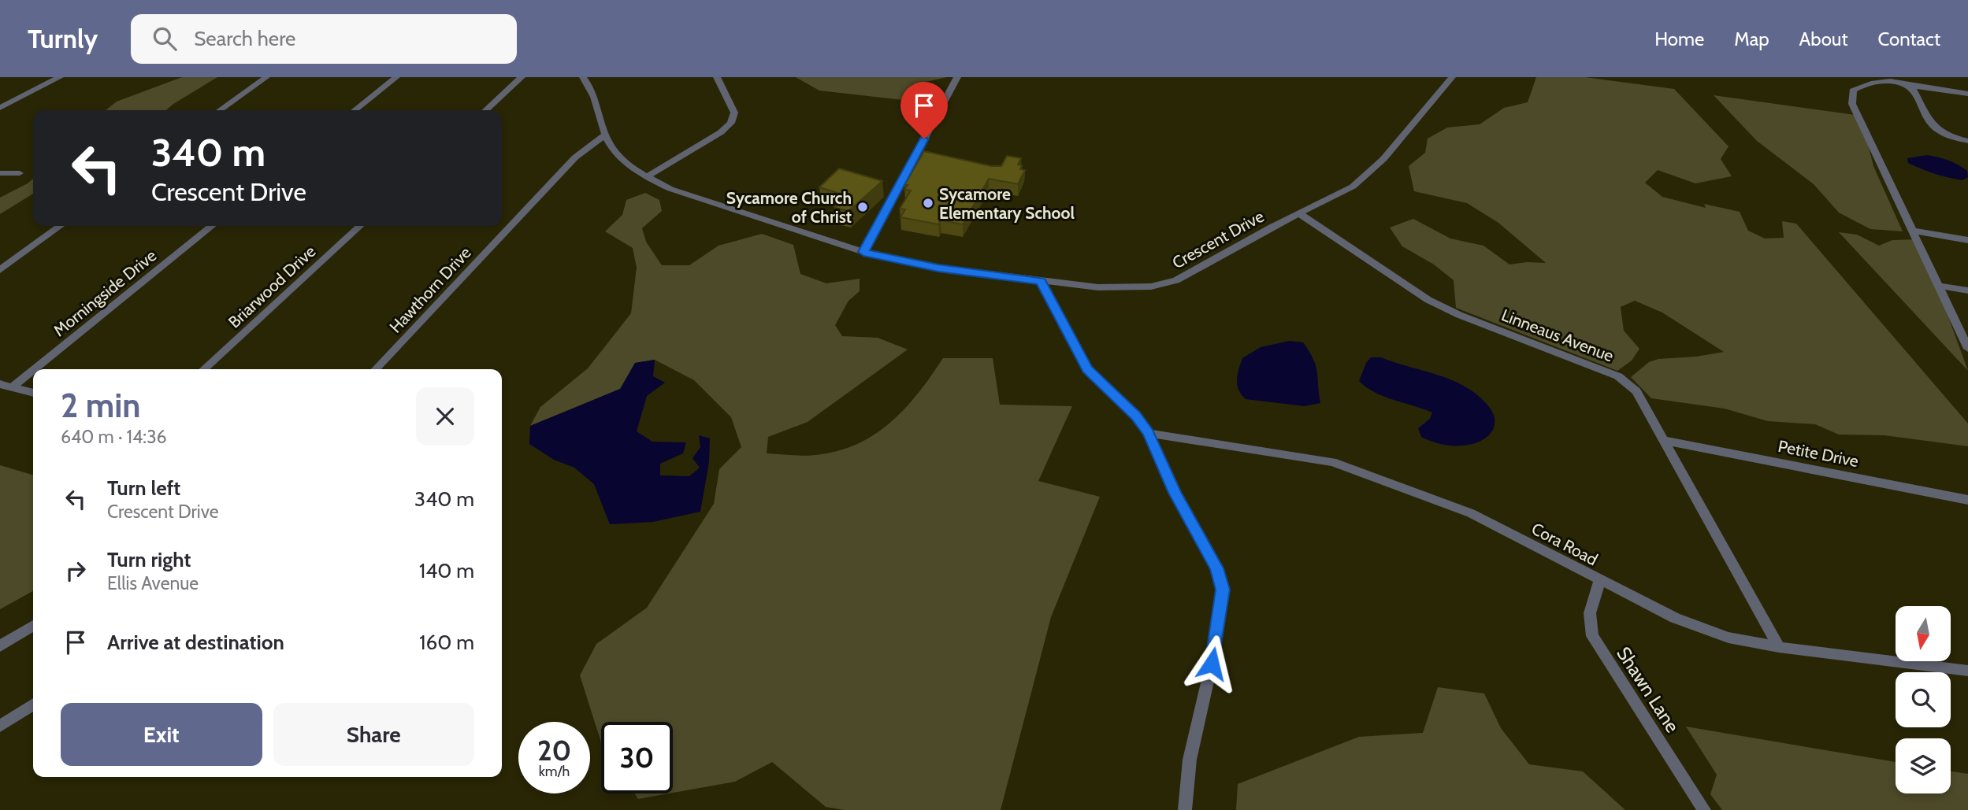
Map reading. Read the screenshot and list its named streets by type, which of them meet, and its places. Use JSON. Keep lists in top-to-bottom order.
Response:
{
  "streets": {
    "street": [
      "Crescent Drive",
      "Briarwood Drive",
      "Hawthorn Drive",
      "Morningside Drive",
      "Linneaus Avenue",
      "Petite Drive",
      "Cora Road",
      "Shawn Lane"
    ]
  },
  "crossings": [
    ["Crescent Drive", "Hawthorn Drive"],
    ["Crescent Drive", "Linneaus Avenue"],
    ["Linneaus Avenue", "Petite Drive"],
    ["Linneaus Avenue", "Cora Road"],
    ["Cora Road", "Shawn Lane"]
  ],
  "places": ["Sycamore Elementary School", "Sycamore Church of Christ"],
  "north": "bottom",
  "page": {
    "header": "Turnly",
    "search": "Search here",
    "nav": [
      "Home",
      "Map",
      "About",
      "Contact"
    ],
    "turn": ["340 m", "Crescent Drive"],
    "heading": ["2 min", "640 m · 14:36"],
    "list": [
      {
        "name": "Turn left",
        "note": "Crescent Drive",
        "value": "340 m"
      },
      {
        "name": "Turn right",
        "note": "Ellis Avenue",
        "value": "140 m"
      },
      {
        "name": "Arrive at destination",
        "value": "160 m"
      }
    ],
    "buttons": ["Exit", "Share"],
    "speed": "20 km/h",
    "limit": "30"
  }
}
